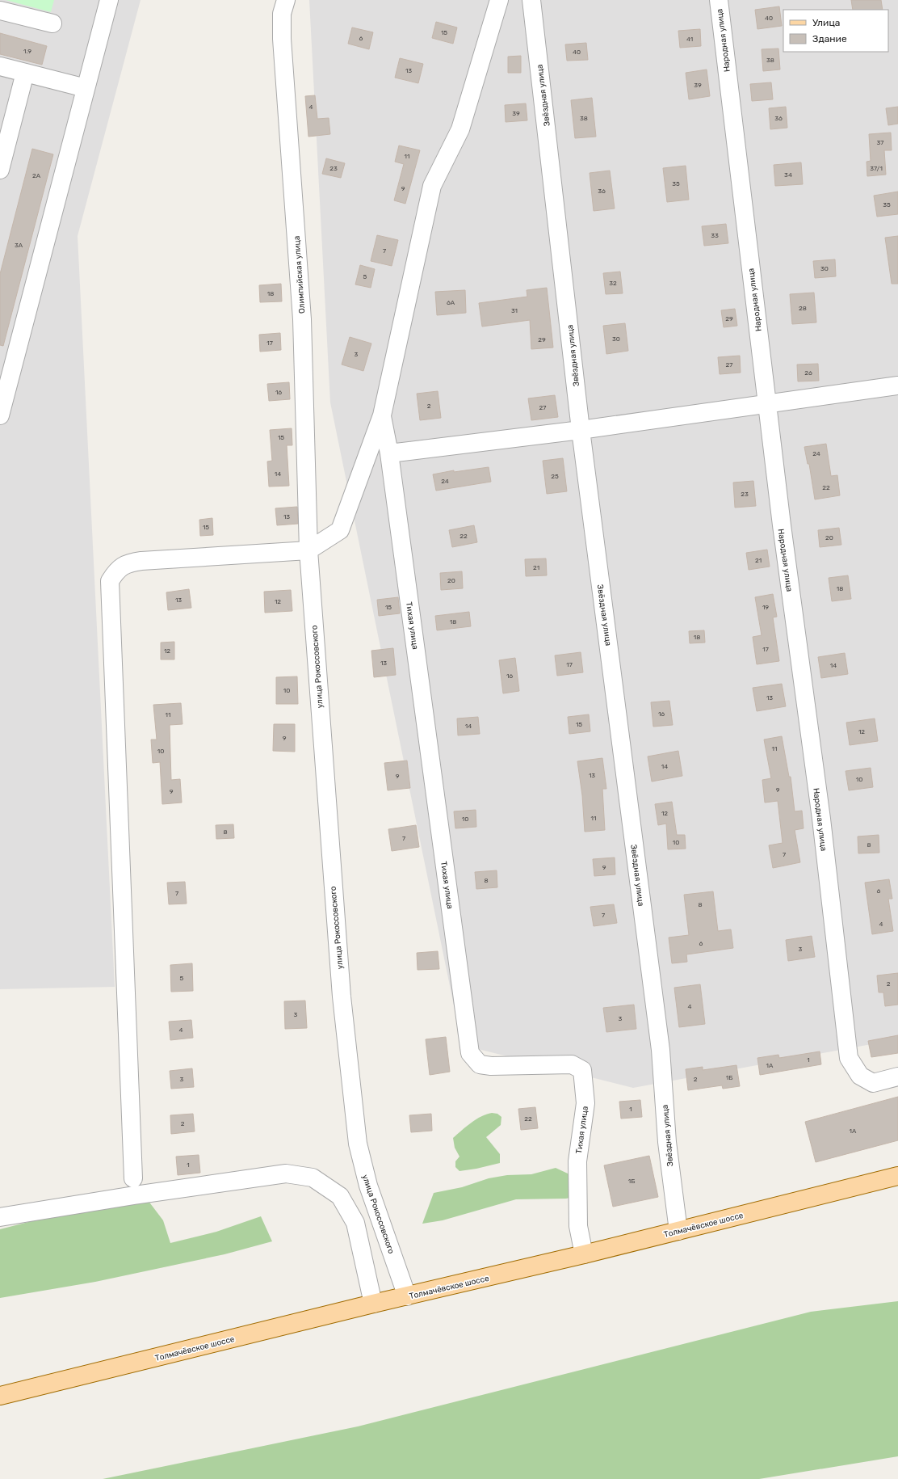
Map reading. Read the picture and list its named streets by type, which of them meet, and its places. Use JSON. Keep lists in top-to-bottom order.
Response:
{
  "streets": {
    "main road": ["Толмачёвское шоссе"],
    "street": [
      "Народная улица",
      "Звёздная улица",
      "Олимпийская улица",
      "Тихая улица",
      "улица Рокоссовского"
    ]
  },
  "crossings": [
    ["Звёздная улица", "Толмачёвское шоссе"],
    ["Олимпийская улица", "улица Рокоссовского"],
    ["Тихая улица", "Толмачёвское шоссе"],
    ["улица Рокоссовского", "Толмачёвское шоссе"]
  ],
  "house_numbers": [
    "40",
    "15",
    "6",
    "41",
    "1.9",
    "40",
    "38",
    "13",
    "39",
    "4",
    "39",
    "38",
    "36",
    "37",
    "11",
    "23",
    "37/1",
    "34",
    "2А",
    "35",
    "9",
    "36",
    "35",
    "33",
    "3А",
    "7",
    "30",
    "5",
    "32",
    "18",
    "6А",
    "28",
    "31",
    "29",
    "30",
    "29",
    "17",
    "3",
    "27",
    "26",
    "16",
    "2",
    "27",
    "15",
    "24",
    "14",
    "25",
    "24",
    "22",
    "23",
    "13",
    "15",
    "22",
    "20",
    "21",
    "21",
    "20",
    "18",
    "13",
    "12",
    "15",
    "19",
    "18",
    "18",
    "17",
    "12",
    "13",
    "17",
    "14",
    "16",
    "10",
    "13",
    "16",
    "11",
    "15",
    "14",
    "12",
    "9",
    "11",
    "10",
    "14",
    "13",
    "9",
    "10",
    "9",
    "9",
    "12",
    "11",
    "10",
    "8",
    "7",
    "10",
    "8",
    "7",
    "9",
    "8",
    "6",
    "7",
    "8",
    "7",
    "4",
    "6",
    "3",
    "5",
    "2",
    "4",
    "3",
    "3",
    "4",
    "1",
    "1А",
    "1Б",
    "3",
    "2",
    "1",
    "22",
    "2",
    "1А",
    "1",
    "1Б"
  ],
  "legend": ["Улица", "Здание"]
}
